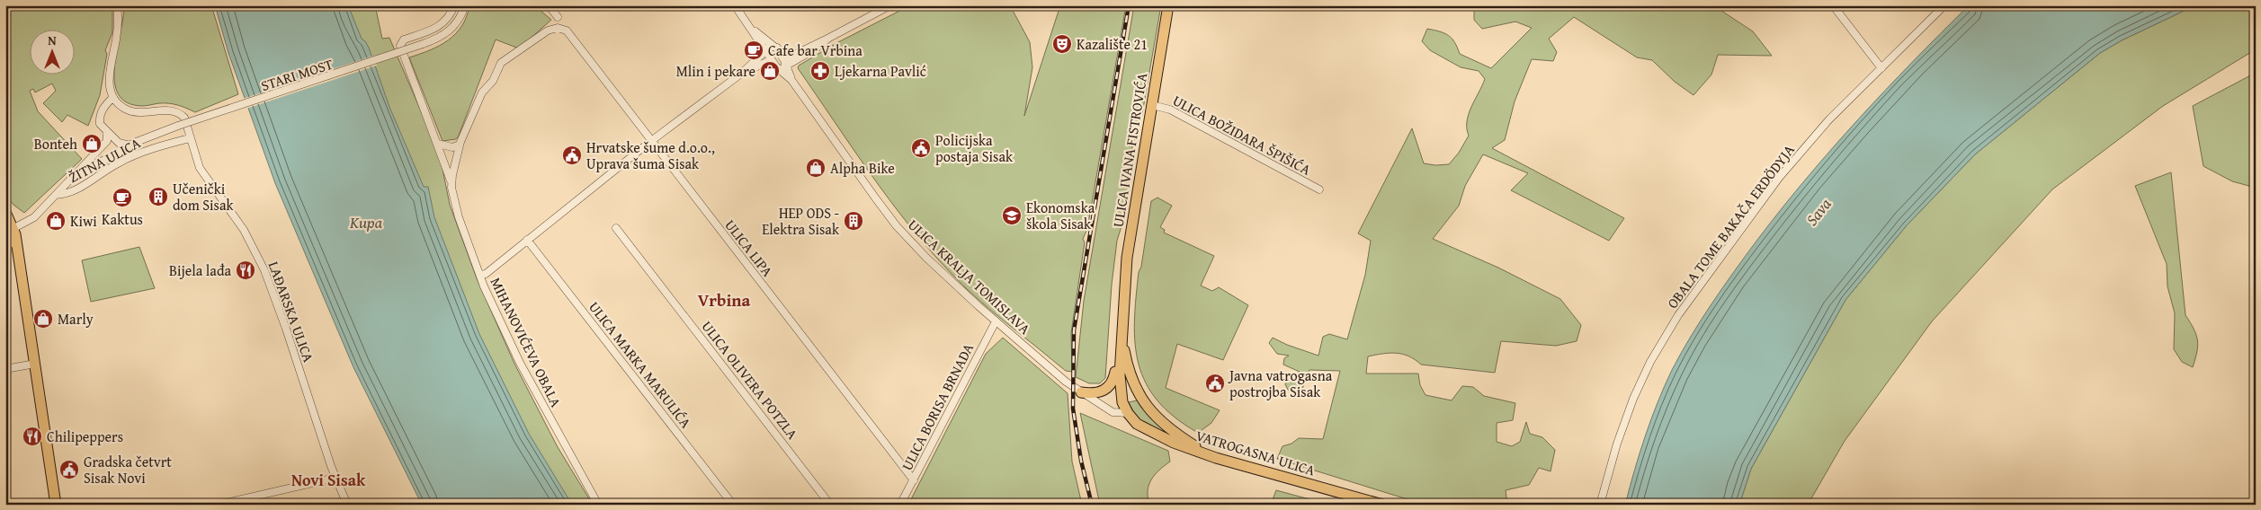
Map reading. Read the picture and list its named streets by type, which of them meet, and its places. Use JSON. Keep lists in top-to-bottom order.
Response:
{
  "streets": {
    "main road": ["ULICA IVANA FISTROVIĆA", "VATROGASNA ULICA"],
    "street": [
      "STARI MOST",
      "ULICA BOŽIDARA ŠPIŠIĆA",
      "ŽITNA ULICA",
      "OBALA TOME BAKAČA ERDÖDYJA",
      "ULICA LIPA",
      "ULICA KRALJA TOMISLAVA",
      "LAĐARSKA ULICA",
      "MIHANOVIĆEVA OBALA",
      "ULICA MARKA MARULIĆA",
      "ULICA OLIVERA POTZLA",
      "ULICA BORISA BRNADA"
    ]
  },
  "crossings": [
    ["STARI MOST", "ŽITNA ULICA"],
    ["ULICA BOŽIDARA ŠPIŠIĆA", "ULICA IVANA FISTROVIĆA"],
    ["ŽITNA ULICA", "LAĐARSKA ULICA"],
    ["ULICA LIPA", "MIHANOVIĆEVA OBALA"],
    ["ULICA LIPA", "ULICA BORISA BRNADA"],
    ["ULICA KRALJA TOMISLAVA", "ULICA BORISA BRNADA"],
    ["ULICA KRALJA TOMISLAVA", "VATROGASNA ULICA"]
  ],
  "districts": ["Vrbina", "Novi Sisak"],
  "water": ["Sava", "Kupa"],
  "places": {
    "theatre": ["Kazalište 21"],
    "cafe": ["Cafe bar Vrbina", "Kaktus"],
    "shop": [
      "Mlin i pekare",
      "Bonteh",
      "Alpha Bike",
      "Kiwi",
      "Marly"
    ],
    "pharmacy": ["Ljekarna Pavlić"],
    "public building": [
      "Policijska postaja Sisak",
      "Hrvatske šume d.o.o., Uprava šuma Sisak",
      "Javna vatrogasna postrojba Sisak",
      "Gradska četvrt Sisak Novi"
    ],
    "building": ["Učenički dom Sisak", "HEP ODS - Elektra Sisak"],
    "school or university": ["Ekonomska škola Sisak"],
    "restaurant": ["Bijela lađa", "Chilipeppers"]
  },
  "north": "top"
}
